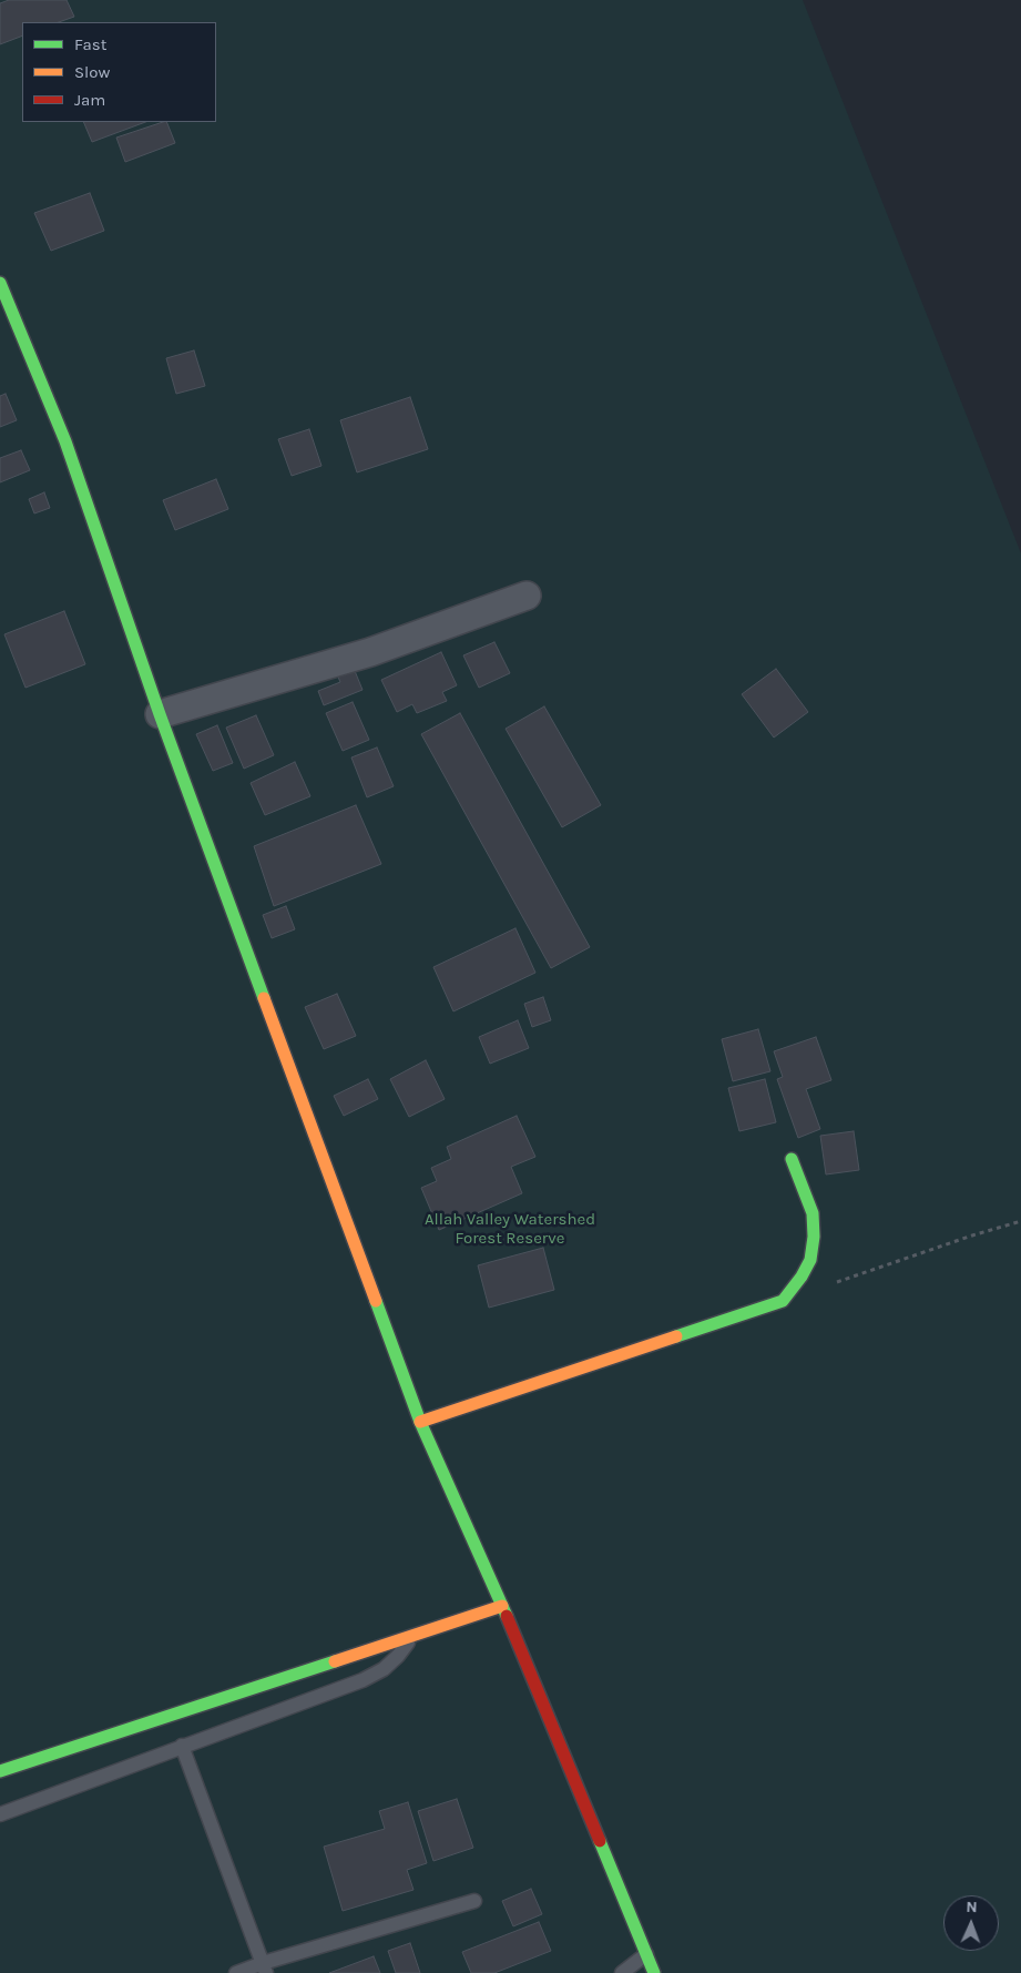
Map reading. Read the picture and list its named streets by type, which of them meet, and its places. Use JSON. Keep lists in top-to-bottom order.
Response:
{
  "parks": ["Allah Valley Watershed Forest Reserve"],
  "legend": ["Fast", "Slow", "Jam"],
  "north": "top"
}
